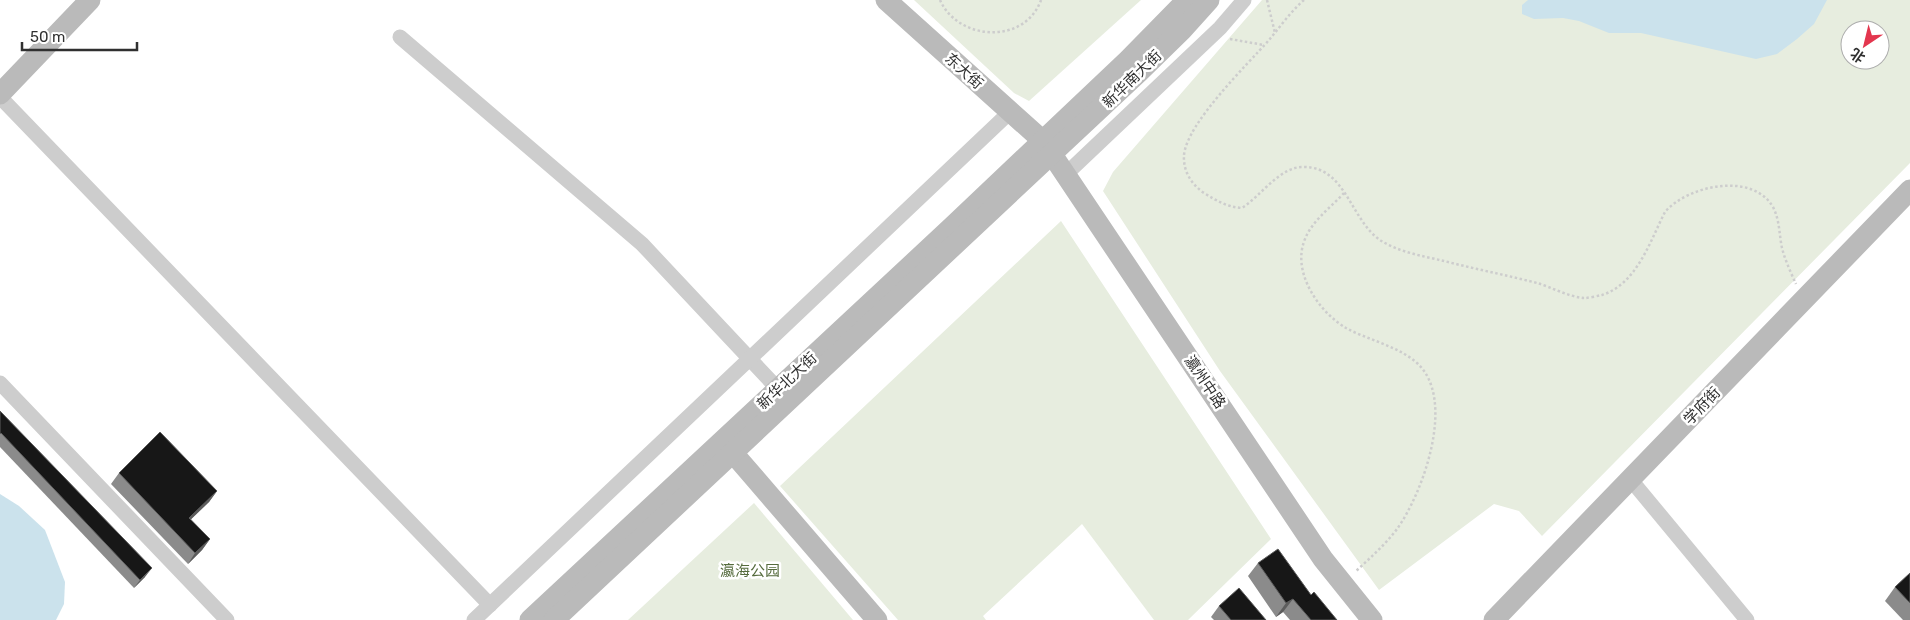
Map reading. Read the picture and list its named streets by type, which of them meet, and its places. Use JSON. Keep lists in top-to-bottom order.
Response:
{
  "streets": {
    "main road": [
      "东大街",
      "新华南大街",
      "新华北大街",
      "瀛州中路",
      "学府街"
    ]
  },
  "crossings": [
    ["东大街", "新华南大街"],
    ["东大街", "新华北大街"],
    ["东大街", "瀛州中路"],
    ["新华南大街", "新华北大街"],
    ["新华南大街", "瀛州中路"],
    ["新华北大街", "瀛州中路"]
  ],
  "parks": ["瀛海公园"],
  "scale_bar": "50 m",
  "north": "bottom left"
}
